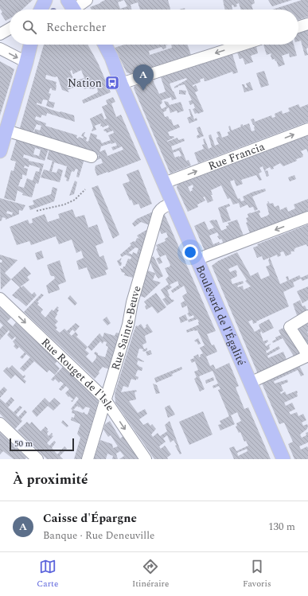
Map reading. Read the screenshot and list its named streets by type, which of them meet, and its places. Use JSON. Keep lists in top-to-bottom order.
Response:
{
  "streets": {
    "main road": ["Boulevard de l'Égalité"],
    "street": ["Rue Francia", "Rue Sainte-Beuve", "Rue Rouget de l'Isle"]
  },
  "crossings": [
    ["Rue Francia", "Boulevard de l'Égalité"],
    ["Boulevard de l'Égalité", "Rue Sainte-Beuve"],
    ["Rue Sainte-Beuve", "Rue Rouget de l'Isle"]
  ],
  "one_way": ["Rue Rouget de l'Isle"],
  "places": {
    "bus stop": ["Nation"]
  },
  "scale_bar": "50 m",
  "page": {
    "search": "Rechercher",
    "pins": "A",
    "scale": "50 m",
    "heading": "À proximité",
    "list": [
      {
        "mark": "A",
        "name": "Caisse d'Épargne",
        "note": "Banque · Rue Deneuville",
        "value": "130 m"
      }
    ],
    "nav": ["Carte", "Itinéraire", "Favoris"]
  }
}
